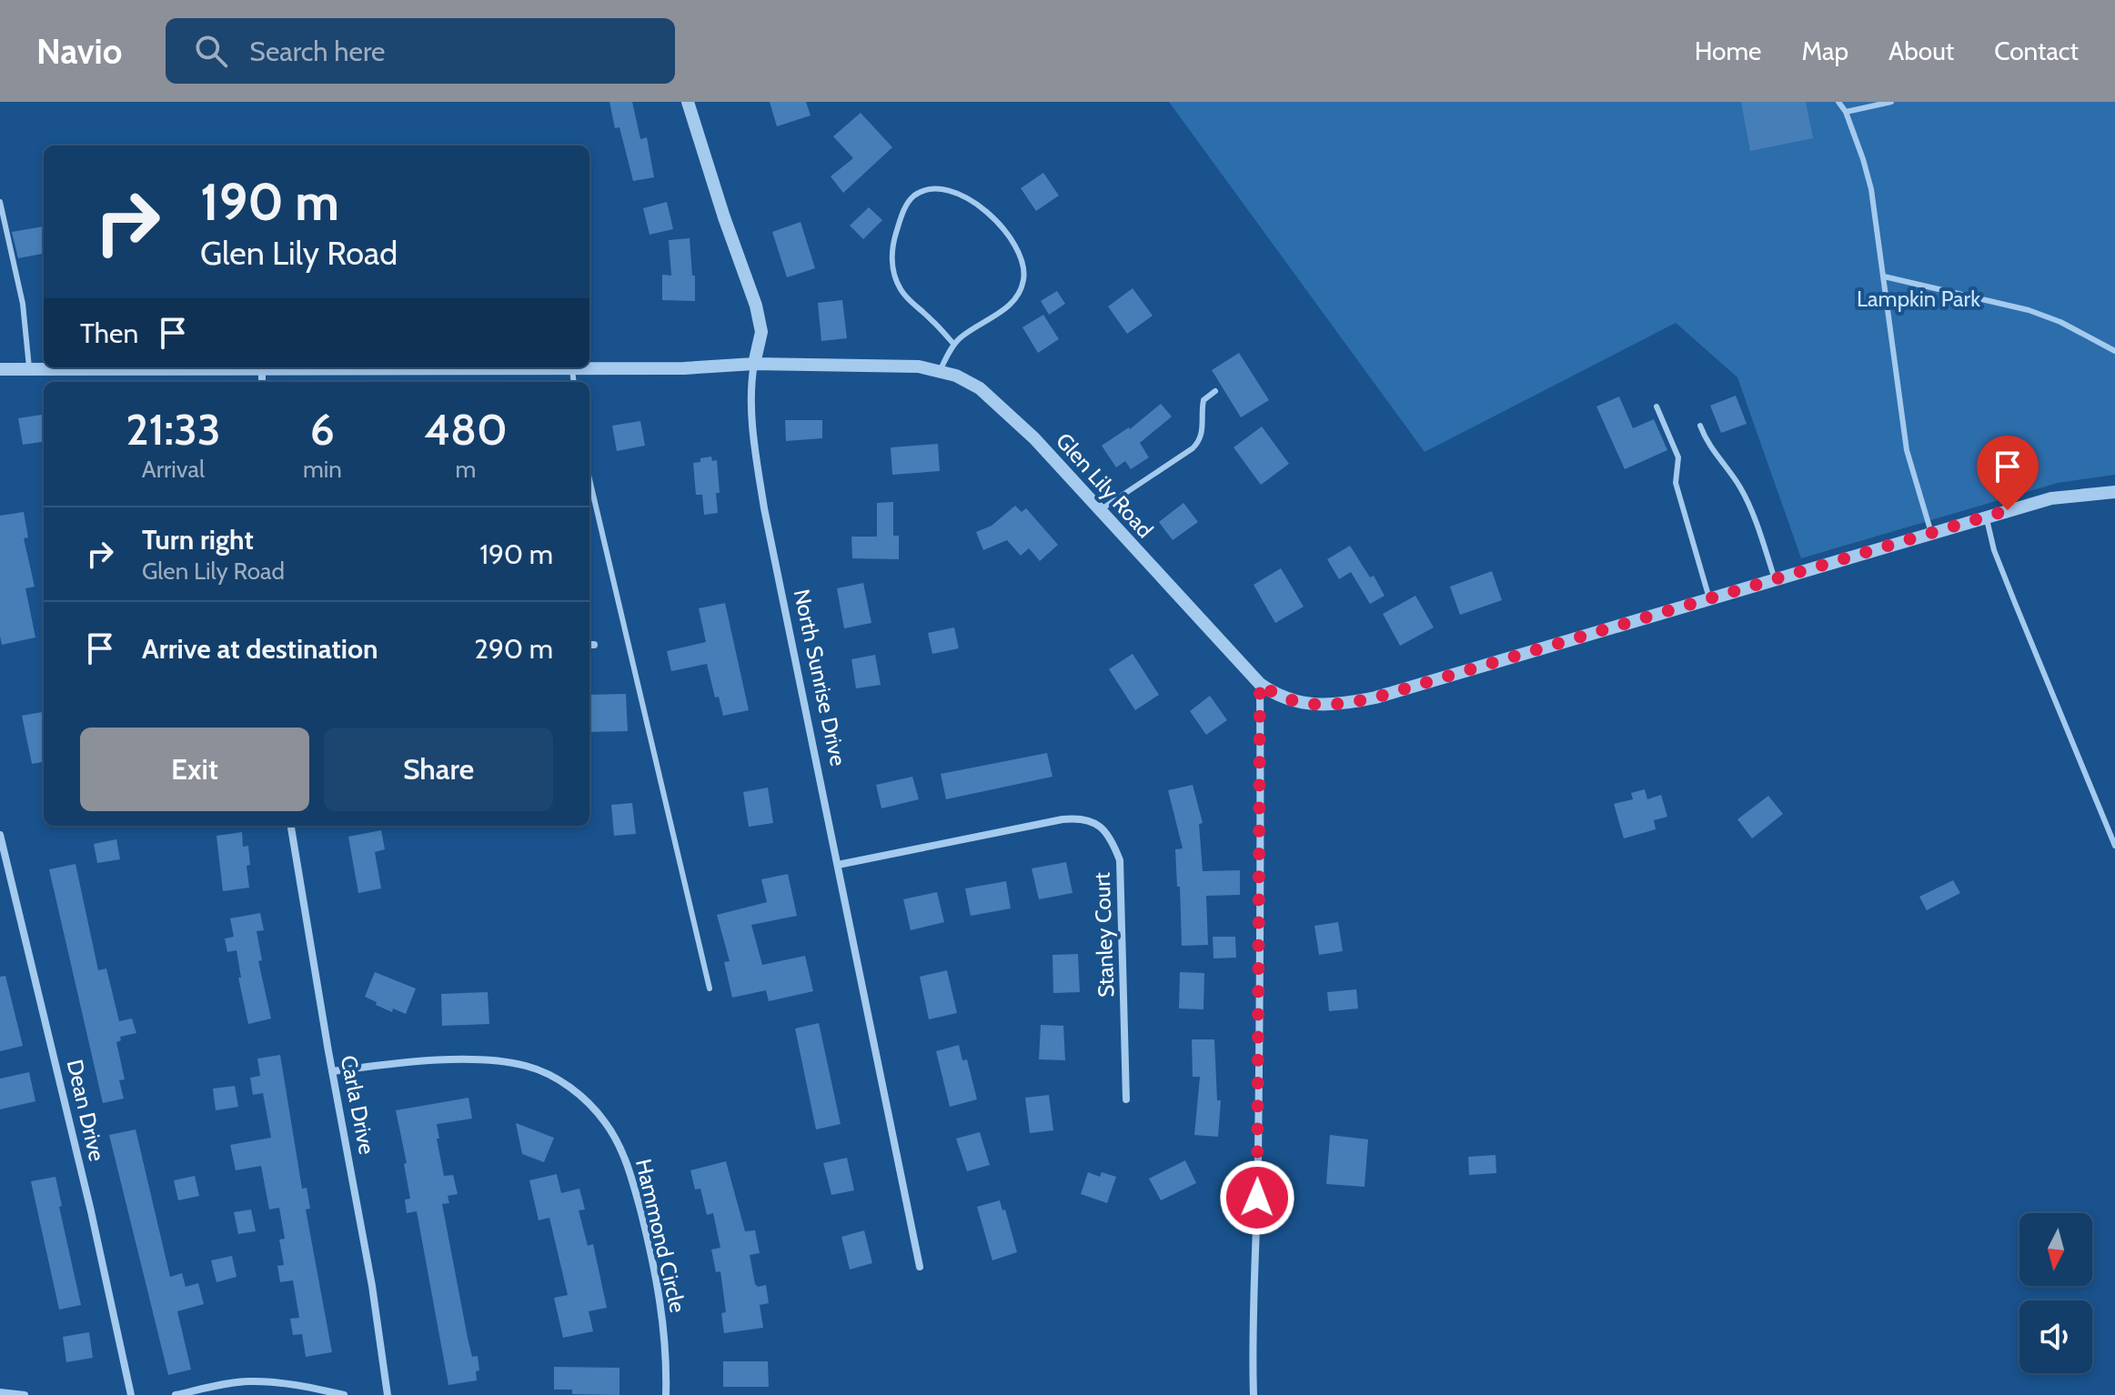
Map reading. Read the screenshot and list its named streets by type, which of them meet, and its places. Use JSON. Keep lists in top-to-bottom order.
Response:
{
  "streets": {
    "street": [
      "Glen Lily Road",
      "North Sunrise Drive",
      "Stanley Court",
      "Carla Drive",
      "Dean Drive",
      "Hammond Circle"
    ]
  },
  "crossings": [
    ["Glen Lily Road", "North Sunrise Drive"],
    ["North Sunrise Drive", "Stanley Court"],
    ["Carla Drive", "Hammond Circle"]
  ],
  "parks": ["Lampkin Park"],
  "north": "bottom",
  "page": {
    "header": "Navio",
    "search": "Search here",
    "nav": [
      "Home",
      "Map",
      "About",
      "Contact"
    ],
    "turn": ["190 m", "Glen Lily Road"],
    "then": "Then",
    "eta": [
      "21:33",
      "Arrival",
      "6",
      "min",
      "480",
      "m"
    ],
    "list": [
      {
        "name": "Turn right",
        "note": "Glen Lily Road",
        "value": "190 m"
      },
      {
        "name": "Arrive at destination",
        "value": "290 m"
      }
    ],
    "buttons": ["Exit", "Share"]
  }
}
